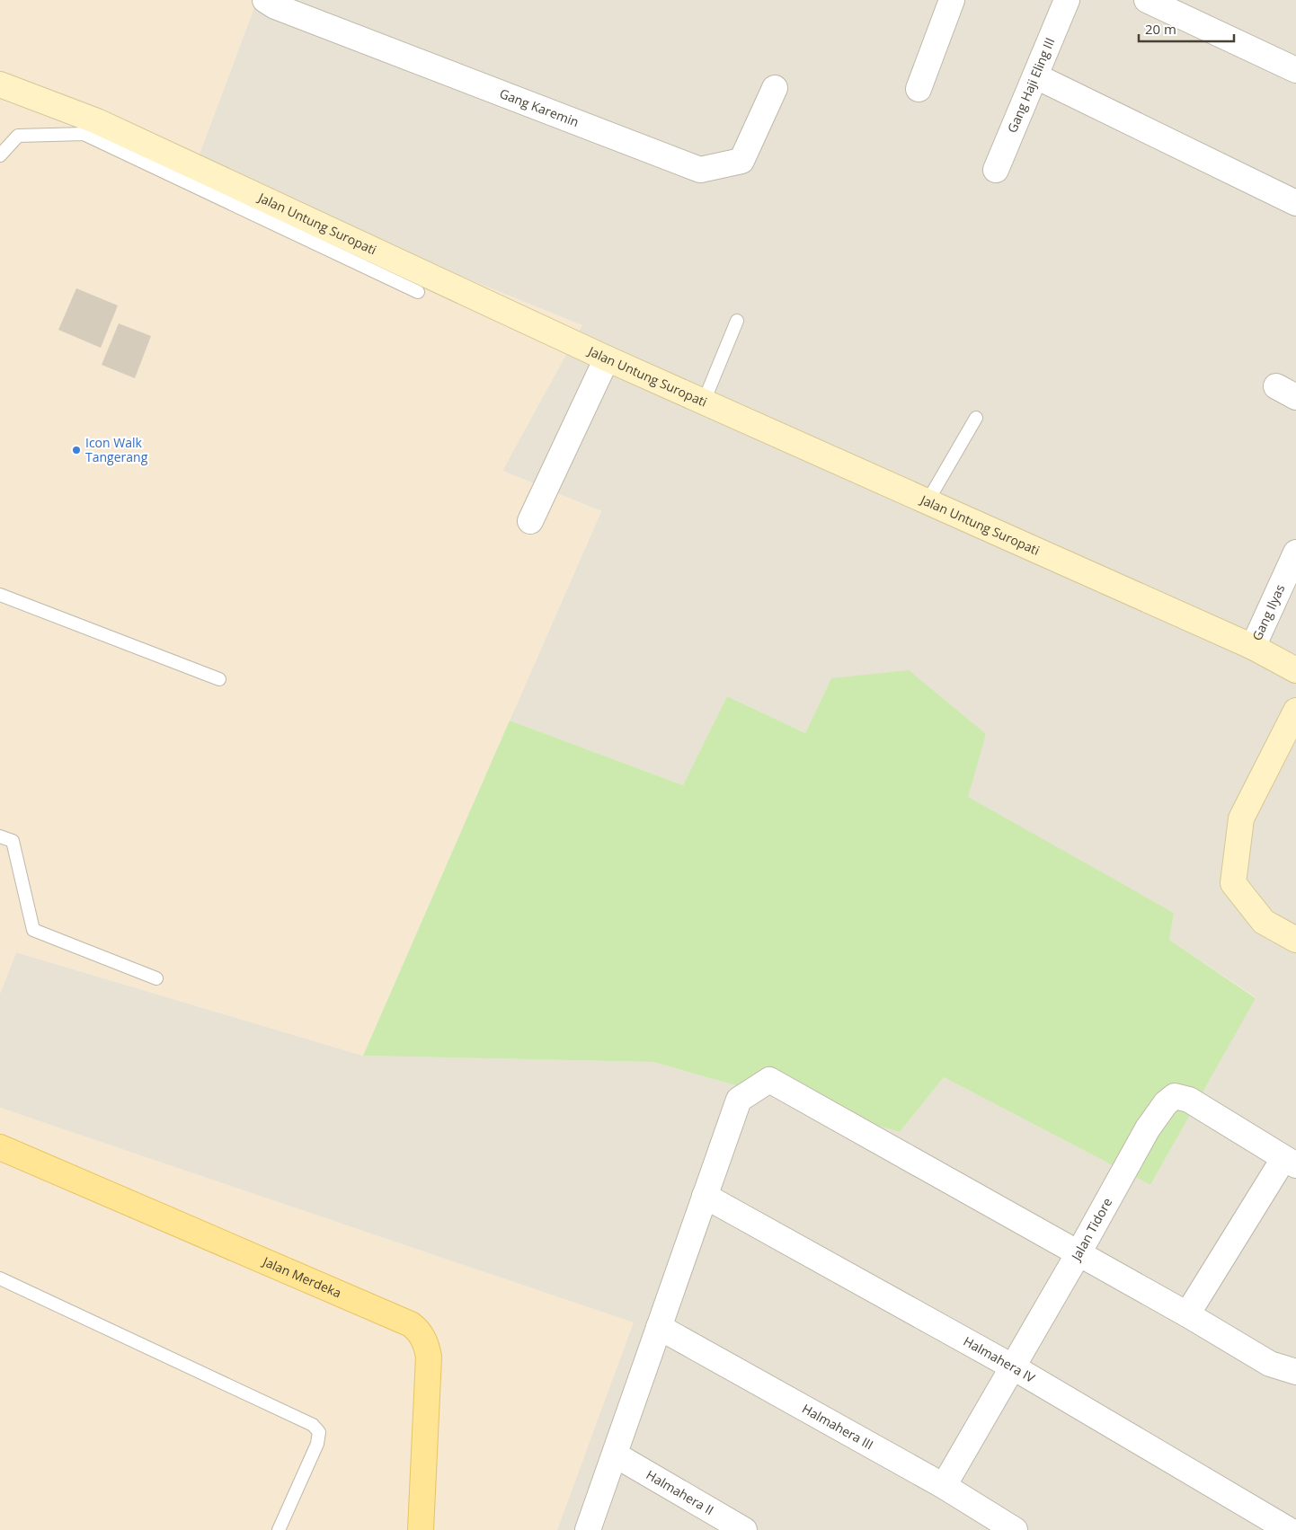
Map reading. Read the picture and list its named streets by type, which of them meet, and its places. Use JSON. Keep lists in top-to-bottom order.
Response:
{
  "streets": {
    "main road": ["Jalan Merdeka"],
    "street": [
      "Gang Haji Eling III",
      "Gang Karemin",
      "Jalan Untung Suropati",
      "Gang Ilyas",
      "Jalan Tidore",
      "Halmahera IV",
      "Halmahera III",
      "Halmahera II"
    ]
  },
  "crossings": [
    ["Jalan Untung Suropati", "Gang Ilyas"],
    ["Jalan Tidore", "Halmahera IV"],
    ["Jalan Tidore", "Halmahera III"]
  ],
  "places": ["Icon Walk Tangerang"],
  "scale_bar": "20 m"
}
